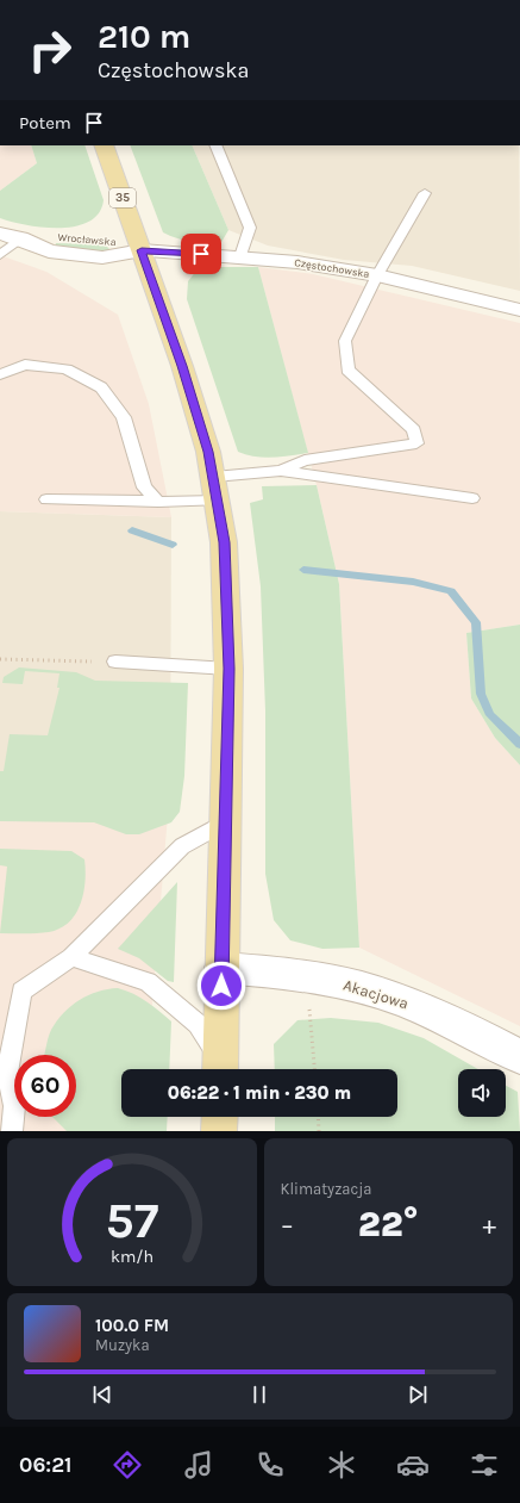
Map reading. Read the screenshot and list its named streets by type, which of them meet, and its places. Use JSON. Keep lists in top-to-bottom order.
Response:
{
  "streets": {
    "main road": ["35"],
    "street": ["Wrocławska", "Częstochowska", "Akacjowa"]
  },
  "crossings": [
    ["35", "Wrocławska"],
    ["35", "Częstochowska"],
    ["35", "Akacjowa"],
    ["Wrocławska", "Częstochowska"]
  ],
  "page": {
    "turn": ["210 m", "Częstochowska"],
    "then": "Potem",
    "limit": "60",
    "trip": "06:22 · 1 min · 230 m",
    "tile": "Klimatyzacja",
    "heat": ["−", "22°", "+"],
    "song": ["100.0 FM", "Muzyka"],
    "tabs": "06:21",
    "gauge": ["57", "km/h"]
  }
}
